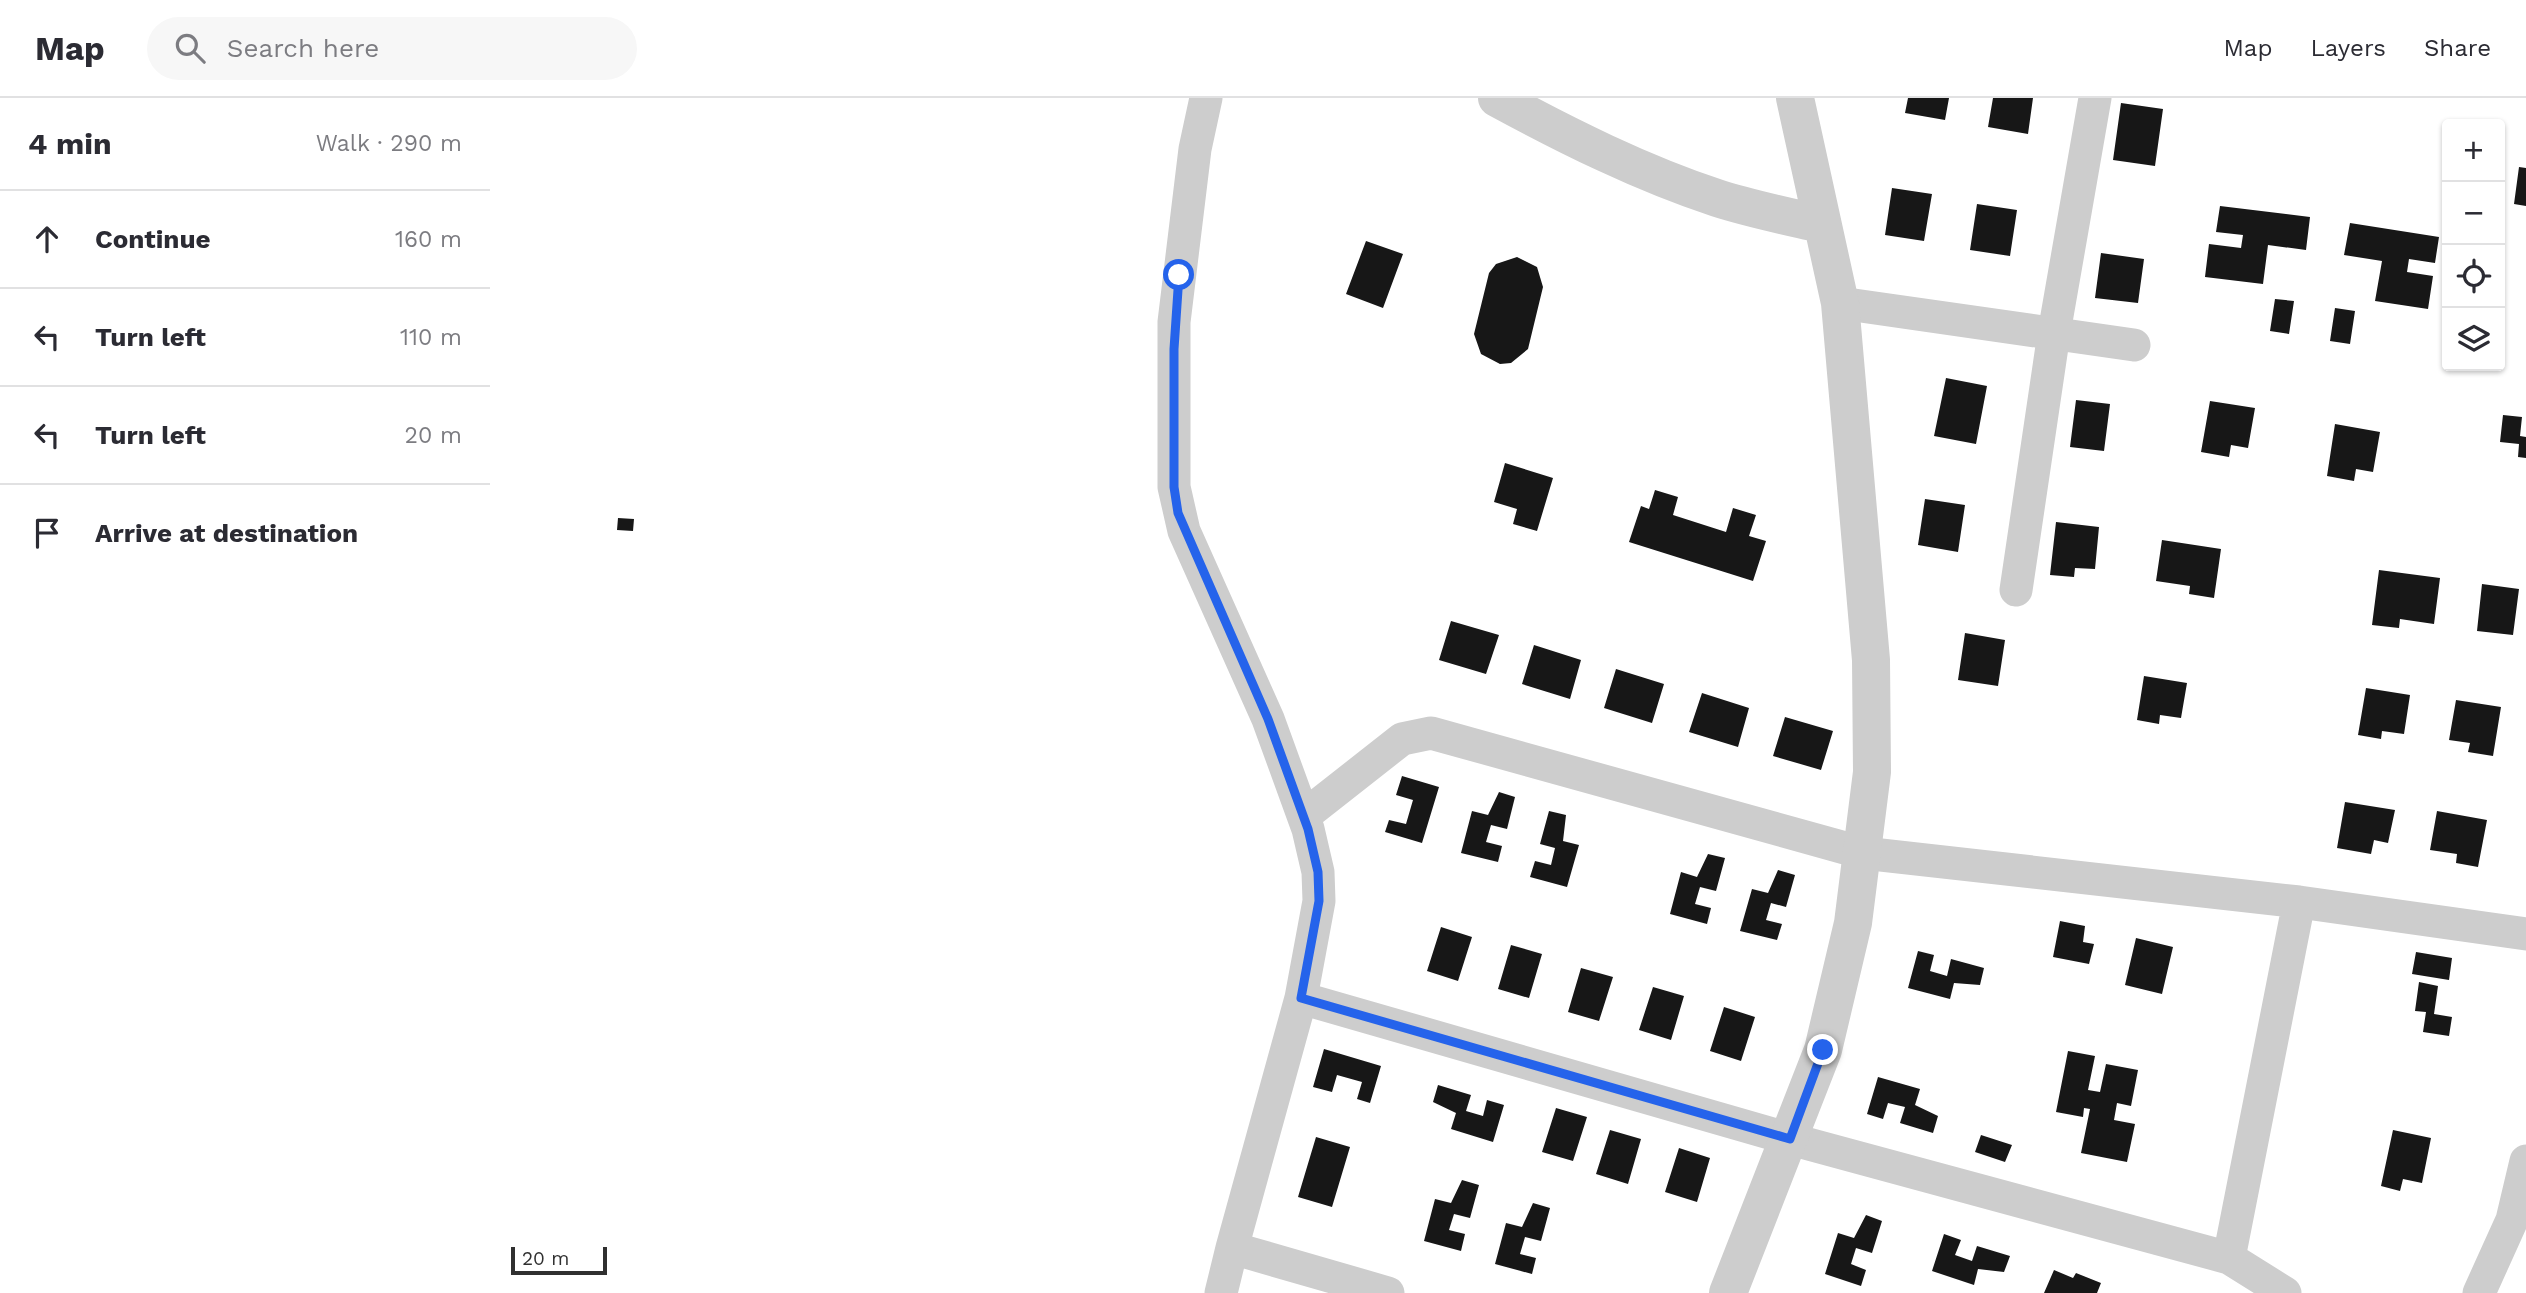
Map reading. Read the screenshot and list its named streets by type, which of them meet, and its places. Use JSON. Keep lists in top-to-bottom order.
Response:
{
  "scale_bar": "20 m",
  "page": {
    "header": "Map",
    "search": "Search here",
    "nav": ["Map", "Layers", "Share"],
    "heading": ["4 min", "Walk · 290 m"],
    "map_buttons": ["+", "−"],
    "list": [
      ["Continue", "160 m"],
      ["Turn left", "110 m"],
      ["Turn left", "20 m"],
      "Arrive at destination"
    ],
    "scale": "20 m"
  }
}
